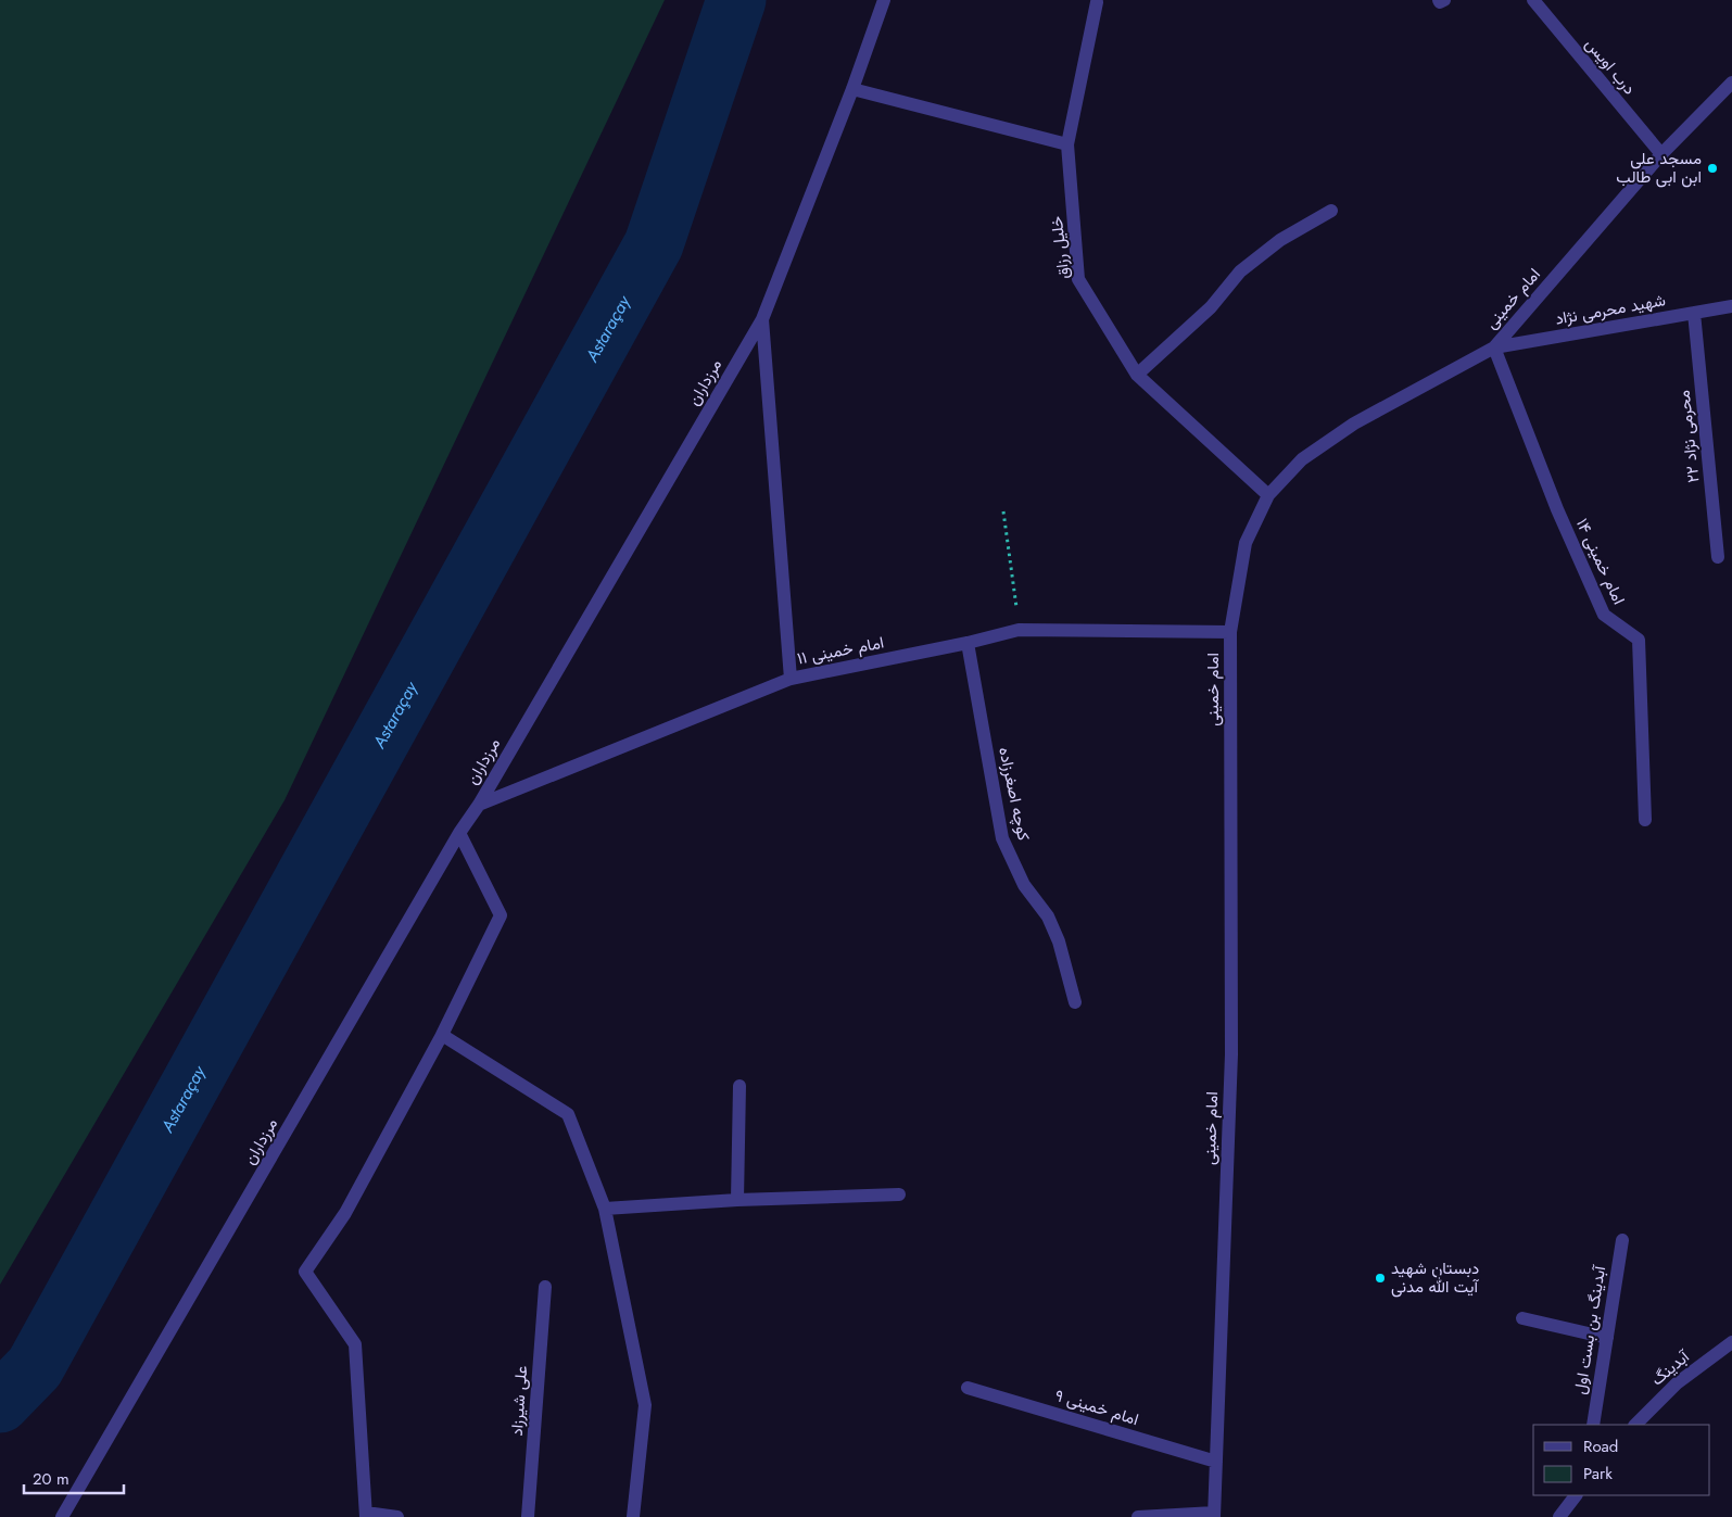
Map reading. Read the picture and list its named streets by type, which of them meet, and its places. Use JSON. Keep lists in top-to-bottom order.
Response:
{
  "streets": {
    "street": [
      "درب اویس",
      "خلیل رزاق",
      "امام خمینی",
      "شهید محرمی نژاد",
      "مرزداران",
      "محرمی نژاد ۲۲",
      "امام خمینی ۱۴",
      "امام خمینی ۱۱",
      "کوچه اصغرزاده",
      "آبدینگ بن بست اول",
      "آبدینگ",
      "علی شیرزاد",
      "امام خمینی ۹"
    ]
  },
  "crossings": [
    ["درب اویس", "امام خمینی"],
    ["خلیل رزاق", "امام خمینی"],
    ["امام خمینی", "شهید محرمی نژاد"],
    ["امام خمینی", "امام خمینی ۱۴"],
    ["امام خمینی", "امام خمینی ۱۱"],
    ["امام خمینی", "امام خمینی ۹"],
    ["شهید محرمی نژاد", "محرمی نژاد ۲۲"],
    ["شهید محرمی نژاد", "امام خمینی ۱۴"],
    ["مرزداران", "امام خمینی ۱۱"],
    ["امام خمینی ۱۱", "کوچه اصغرزاده"]
  ],
  "water": ["Astaraçay"],
  "places": ["مسجد علی ابن ابی طالب", "دبستان شهید آیت الله مدنی"],
  "legend": ["Road", "Park"],
  "scale_bar": "20 m"
}
